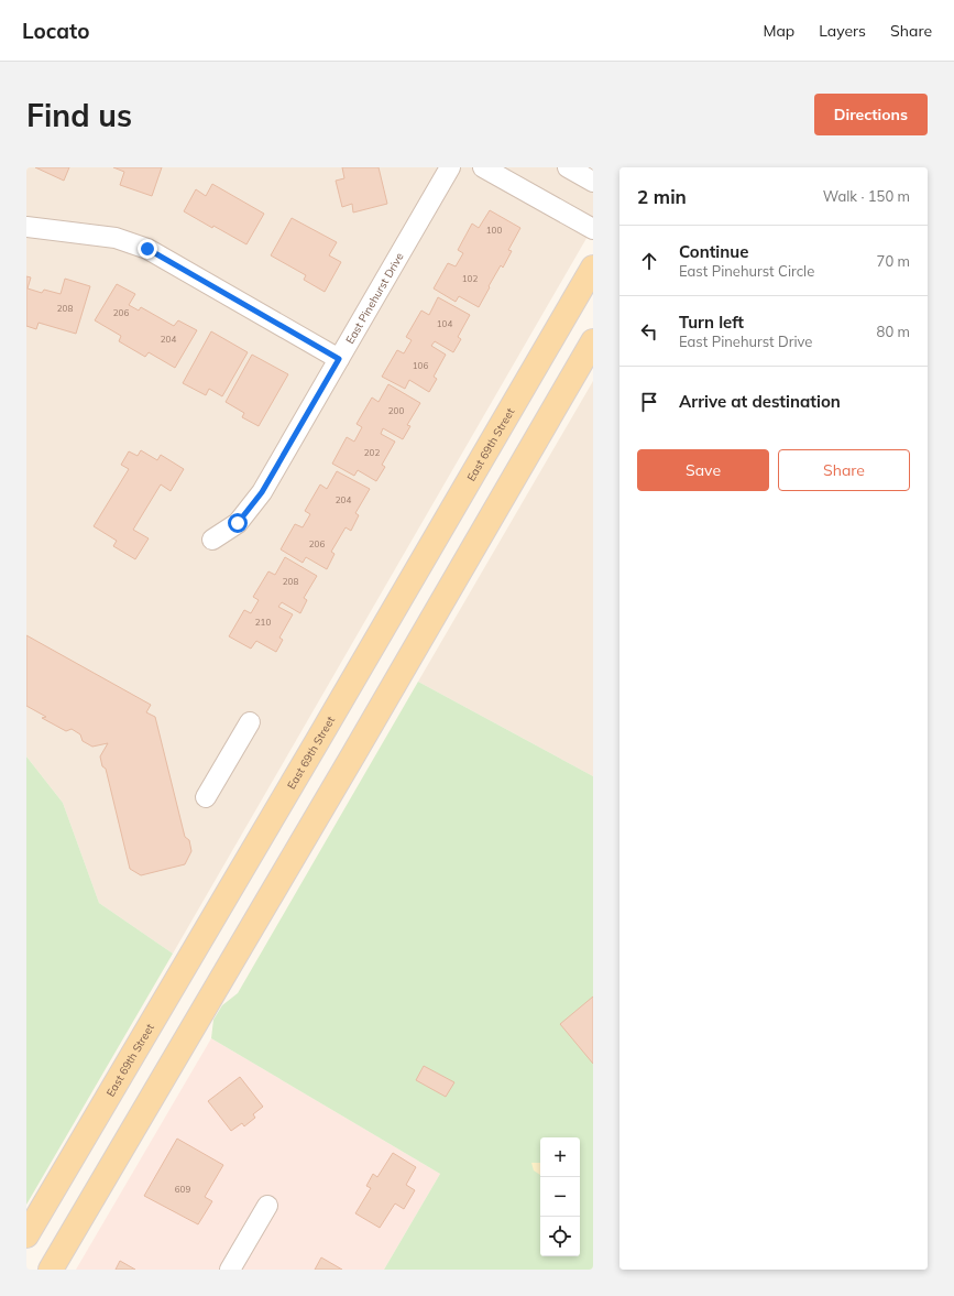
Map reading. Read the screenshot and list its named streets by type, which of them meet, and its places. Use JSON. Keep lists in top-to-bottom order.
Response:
{
  "streets": {
    "main road": ["East 69th Street"],
    "street": ["East Pinehurst Drive"]
  },
  "house_numbers": [
    "100",
    "102",
    "208",
    "206",
    "104",
    "204",
    "106",
    "200",
    "202",
    "204",
    "206",
    "208",
    "210",
    "609"
  ],
  "page": {
    "header": "Locato",
    "nav": ["Map", "Layers", "Share"],
    "buttons": [
      "Directions",
      ["Save", "Share"]
    ],
    "title": "Find us",
    "heading": ["2 min", "Walk · 150 m"],
    "list": [
      ["Continue", "East Pinehurst Circle", "70 m"],
      ["Turn left", "East Pinehurst Drive", "80 m"],
      "Arrive at destination"
    ],
    "map_buttons": ["+", "−"]
  }
}
